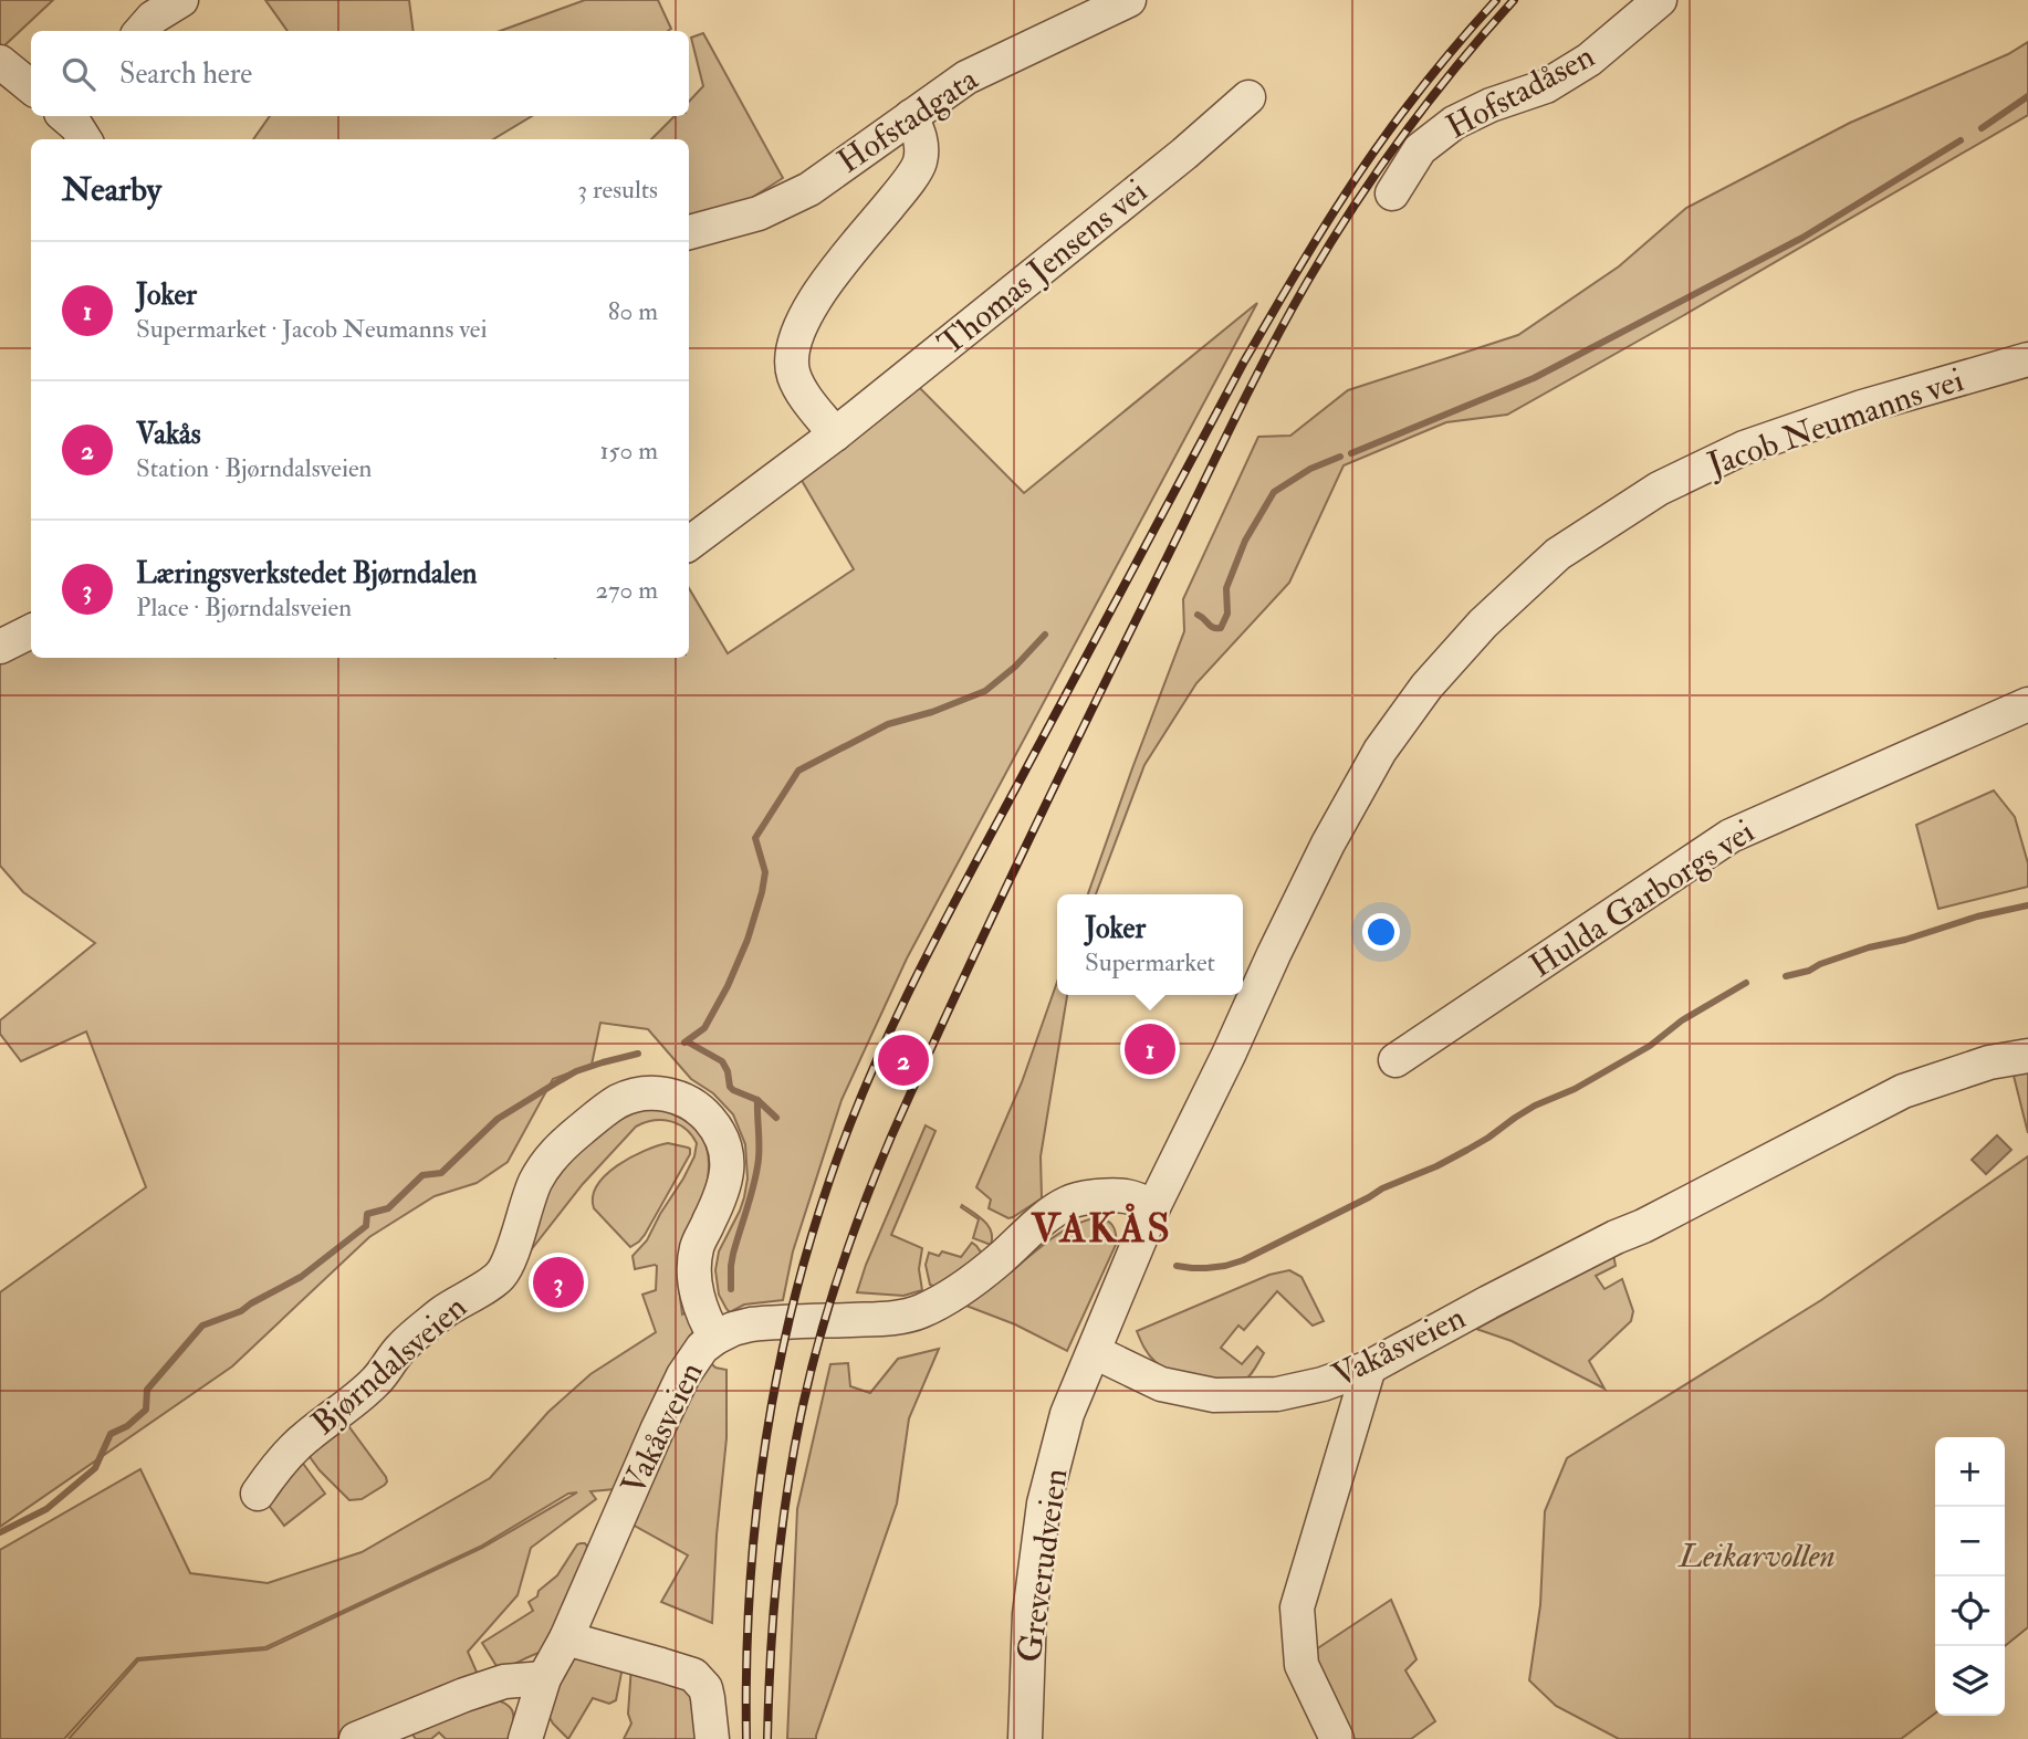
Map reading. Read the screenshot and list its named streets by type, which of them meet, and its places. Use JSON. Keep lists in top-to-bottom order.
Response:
{
  "streets": {
    "street": [
      "Hofstadåsen",
      "Hofstadgata",
      "Thomas Jensens vei",
      "Jacob Neumanns vei",
      "Hulda Garborgs vei",
      "Vakåsveien",
      "Bjørndalsveien",
      "Greverudveien"
    ]
  },
  "crossings": [
    ["Jacob Neumanns vei", "Vakåsveien"],
    ["Vakåsveien", "Bjørndalsveien"],
    ["Vakåsveien", "Greverudveien"]
  ],
  "districts": ["VAKÅS"],
  "parks": ["Leikarvollen"],
  "page": {
    "search": "Search here",
    "heading": ["Nearby", "3 results"],
    "list": [
      {
        "mark": "1",
        "name": "Joker",
        "note": "Supermarket · Jacob Neumanns vei",
        "value": "80 m"
      },
      {
        "mark": "2",
        "name": "Vakås",
        "note": "Station · Bjørndalsveien",
        "value": "150 m"
      },
      {
        "mark": "3",
        "name": "Læringsverkstedet Bjørndalen",
        "note": "Place · Bjørndalsveien",
        "value": "270 m"
      }
    ],
    "popup": ["Joker", "Supermarket"],
    "pins": ["1", "2", "3"],
    "map_buttons": ["+", "−"]
  }
}
